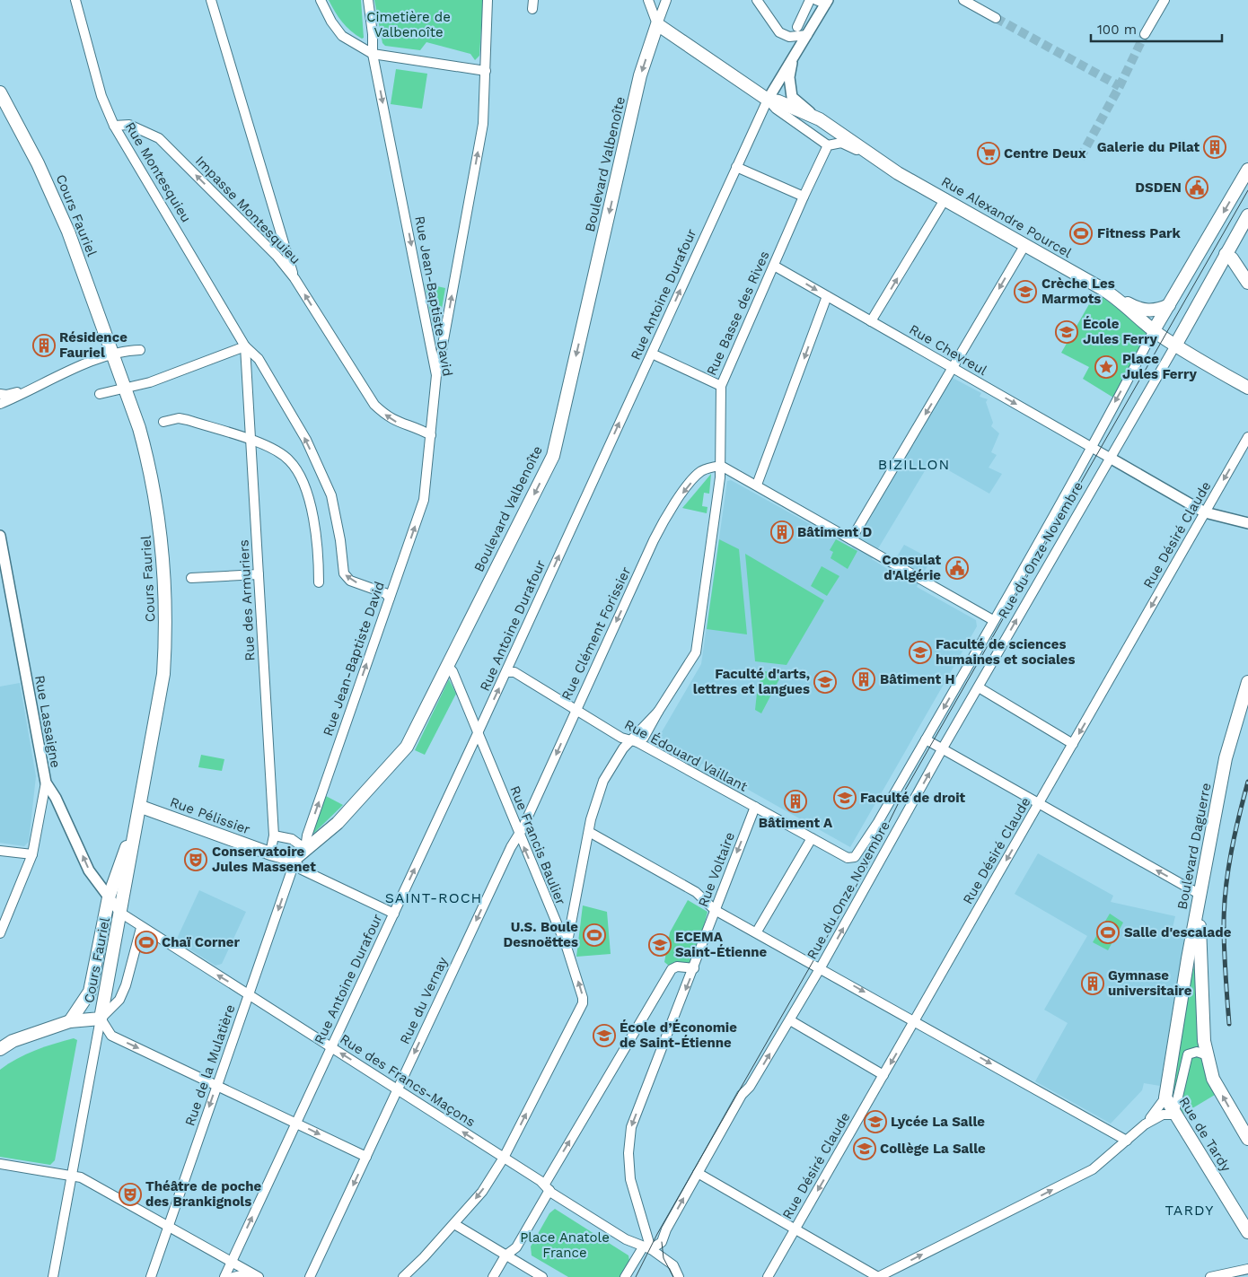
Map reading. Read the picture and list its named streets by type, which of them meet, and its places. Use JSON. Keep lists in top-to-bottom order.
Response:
{
  "streets": {
    "main road": [
      "Boulevard Valbenoîte",
      "Cours Fauriel",
      "Rue Alexandre Pourcel",
      "Rue Pélissier",
      "Boulevard Daguerre",
      "Rue de Tardy"
    ],
    "street": [
      "Rue Montesquieu",
      "Impasse Montesquieu",
      "Rue Antoine Durafour",
      "Rue Jean-Baptiste David",
      "Rue Basse des Rives",
      "Rue Chevreul",
      "Rue Désiré Claude",
      "Rue du Onze Novembre",
      "Rue des Armuriers",
      "Rue Clément Forissier",
      "Rue Lassaigne",
      "Rue Édouard Vaillant",
      "Rue Francis Baulier",
      "Rue Voltaire",
      "Rue du Vernay",
      "Rue de la Mulatière",
      "Rue des Francs-Maçons"
    ]
  },
  "crossings": [
    ["Boulevard Valbenoîte", "Rue Alexandre Pourcel"],
    ["Boulevard Valbenoîte", "Rue Jean-Baptiste David"],
    ["Boulevard Valbenoîte", "Rue Pélissier"],
    ["Boulevard Valbenoîte", "Rue Francis Baulier"],
    ["Boulevard Valbenoîte", "Rue de la Mulatière"],
    ["Rue Montesquieu", "Impasse Montesquieu"],
    ["Rue Montesquieu", "Rue des Armuriers"],
    ["Impasse Montesquieu", "Rue Jean-Baptiste David"],
    ["Cours Fauriel", "Rue Lassaigne"],
    ["Cours Fauriel", "Rue Pélissier"],
    ["Cours Fauriel", "Rue des Francs-Maçons"],
    ["Rue Alexandre Pourcel", "Rue Antoine Durafour"],
    ["Rue Alexandre Pourcel", "Rue Basse des Rives"],
    ["Rue Alexandre Pourcel", "Rue du Onze Novembre"],
    ["Rue Antoine Durafour", "Rue Édouard Vaillant"],
    ["Rue Antoine Durafour", "Rue Francis Baulier"],
    ["Rue Antoine Durafour", "Rue des Francs-Maçons"],
    ["Rue Basse des Rives", "Rue Chevreul"],
    ["Rue Basse des Rives", "Rue Clément Forissier"],
    ["Rue Basse des Rives", "Rue Édouard Vaillant"],
    ["Rue Chevreul", "Rue du Onze Novembre"],
    ["Rue du Onze Novembre", "Rue Édouard Vaillant"],
    ["Rue du Onze Novembre", "Rue Voltaire"],
    ["Rue des Armuriers", "Rue Pélissier"],
    ["Rue Clément Forissier", "Rue Édouard Vaillant"],
    ["Rue Clément Forissier", "Rue Francis Baulier"],
    ["Rue Clément Forissier", "Rue du Vernay"],
    ["Rue Édouard Vaillant", "Rue Voltaire"],
    ["Rue Pélissier", "Rue de la Mulatière"],
    ["Rue Francis Baulier", "Rue du Vernay"],
    ["Rue Francis Baulier", "Rue des Francs-Maçons"],
    ["Boulevard Daguerre", "Rue de Tardy"],
    ["Rue du Vernay", "Rue des Francs-Maçons"],
    ["Rue de la Mulatière", "Rue des Francs-Maçons"]
  ],
  "one_way": [
    "Boulevard Valbenoîte",
    "Impasse Montesquieu",
    "Rue Antoine Durafour",
    "Rue Chevreul",
    "Rue Désiré Claude",
    "Rue Voltaire",
    "Rue du Vernay",
    "Rue de la Mulatière",
    "Rue des Francs-Maçons"
  ],
  "districts": ["BIZILLON", "SAINT-ROCH", "TARDY"],
  "parks": ["Cimetière de Valbenoîte", "Place Anatole France"],
  "places": {
    "building": [
      "Galerie du Pilat",
      "Résidence Fauriel",
      "Bâtiment D",
      "Bâtiment H",
      "Bâtiment A",
      "Gymnase universitaire"
    ],
    "supermarket": ["Centre Deux"],
    "public building": ["DSDEN", "Consulat d'Algérie"],
    "sports": [
      "Fitness Park",
      "Salle d'escalade",
      "U.S. Boule Desnoëttes",
      "Chaï Corner"
    ],
    "school or university": [
      "Crèche Les Marmots",
      "École Jules Ferry",
      "Faculté de sciences humaines et sociales",
      "Faculté d'arts, lettres et langues",
      "Faculté de droit",
      "ECEMA Saint-Étienne",
      "École d’Économie de Saint-Étienne",
      "Lycée La Salle",
      "Collège La Salle"
    ],
    "place": ["Place Jules Ferry"],
    "theatre": ["Conservatoire Jules Massenet", "Théâtre de poche des Brankignols"]
  },
  "scale_bar": "100 m"
}
